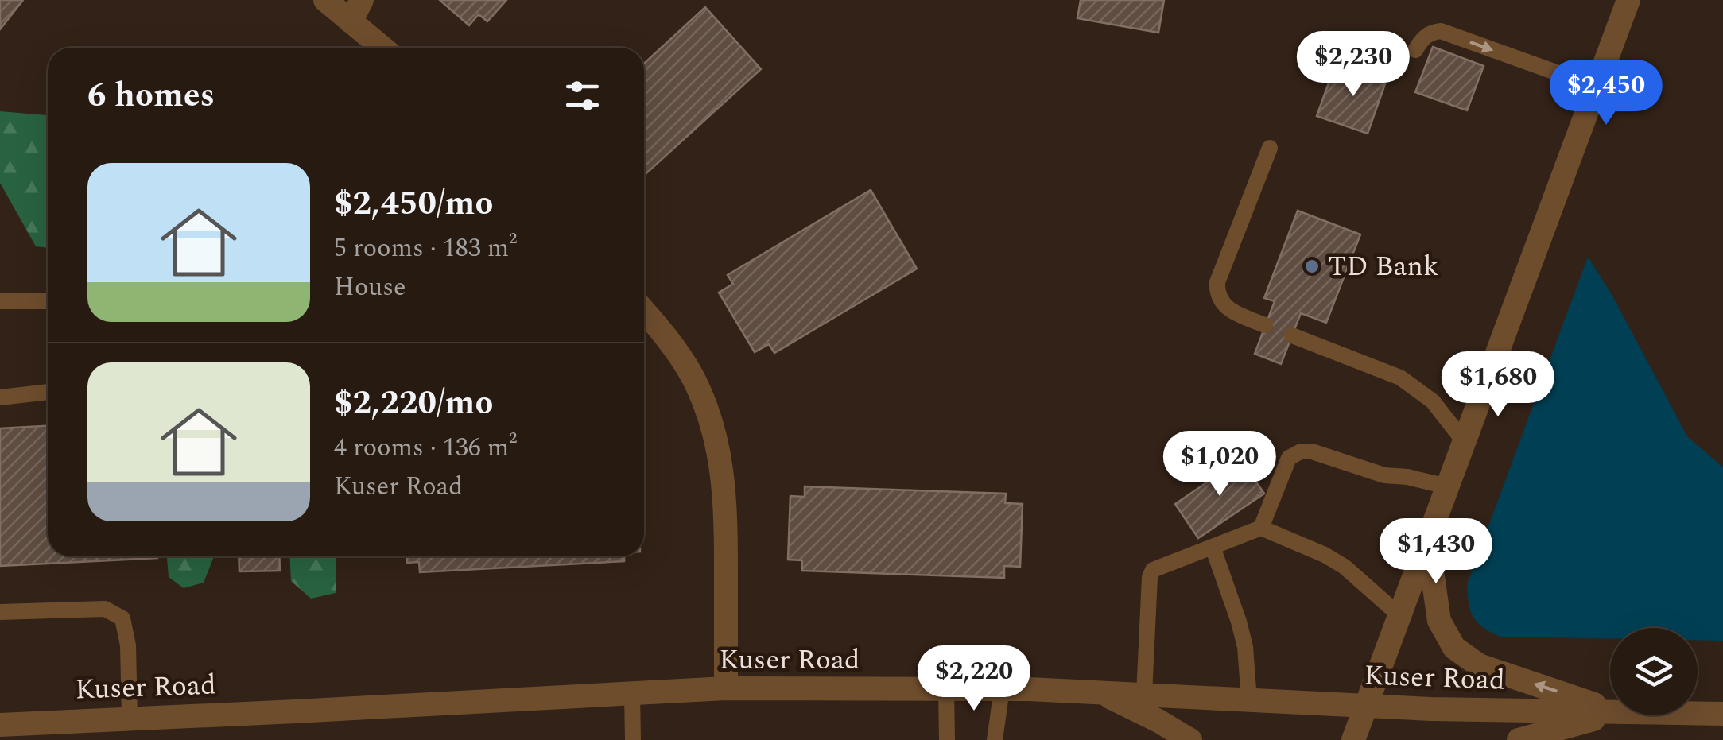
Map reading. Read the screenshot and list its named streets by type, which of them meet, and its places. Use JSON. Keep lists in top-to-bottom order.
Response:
{
  "streets": {
    "street": ["Kuser Road"]
  },
  "places": ["TD Bank"],
  "page": {
    "price": [
      "$2,230",
      "$2,450",
      "$1,680",
      "$1,020",
      "$1,430",
      "$2,220"
    ],
    "heading": "6 homes",
    "list": [
      {
        "name": "$2,450/mo",
        "note": "5 rooms · 183 m² · House"
      },
      {
        "name": "$2,220/mo",
        "note": "4 rooms · 136 m² · Kuser Road"
      }
    ]
  }
}
